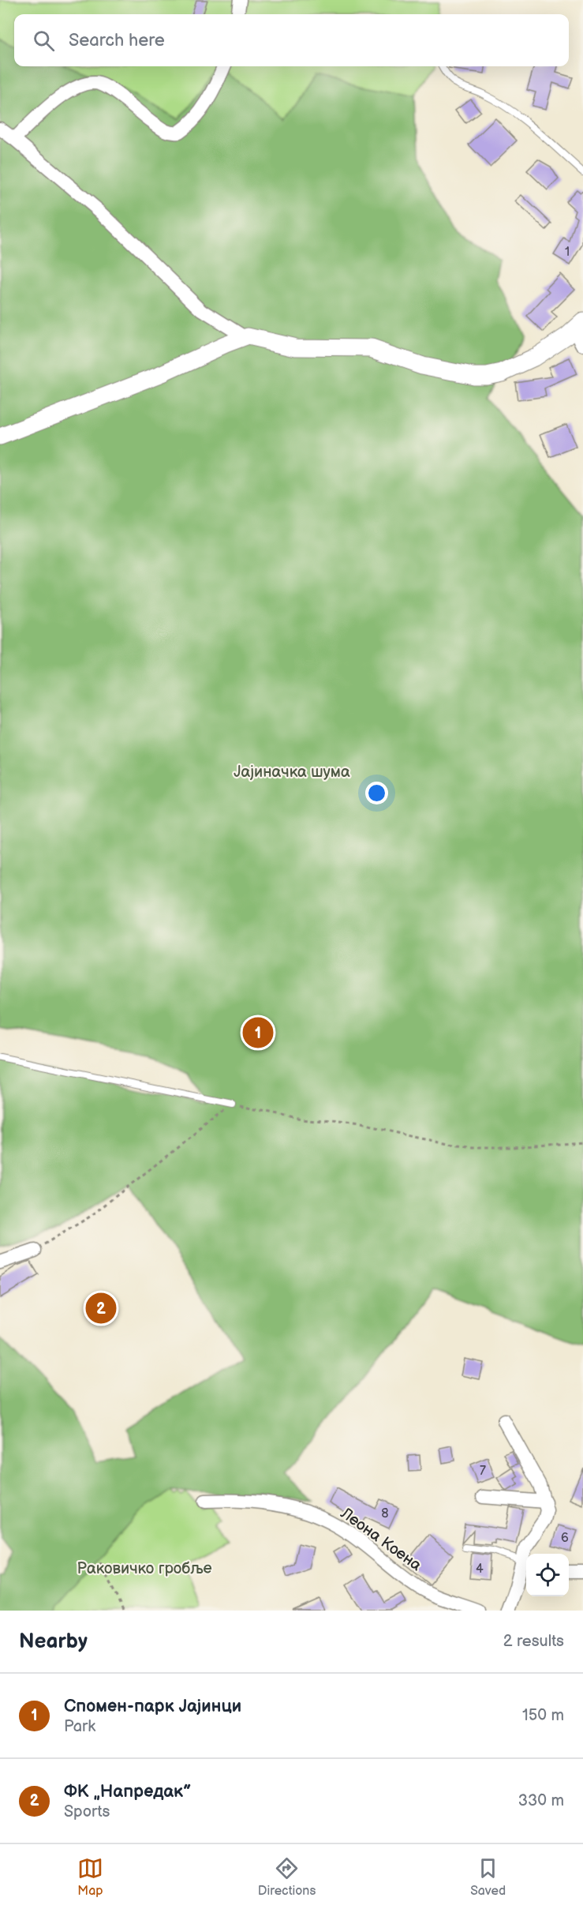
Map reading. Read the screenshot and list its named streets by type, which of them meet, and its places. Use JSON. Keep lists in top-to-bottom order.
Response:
{
  "streets": {
    "street": ["Леона Коена"]
  },
  "parks": ["Јајиначка шума", "Раковичко гробље"],
  "house_numbers": [
    "1",
    "7",
    "8",
    "6",
    "4"
  ],
  "page": {
    "search": "Search here",
    "pins": ["1", "2"],
    "heading": ["Nearby", "2 results"],
    "list": [
      {
        "mark": "1",
        "name": "Спомен-парк Јајинци",
        "note": "Park",
        "value": "150 m"
      },
      {
        "mark": "2",
        "name": "ФК „Напредак”",
        "note": "Sports",
        "value": "330 m"
      }
    ],
    "nav": ["Map", "Directions", "Saved"]
  }
}
